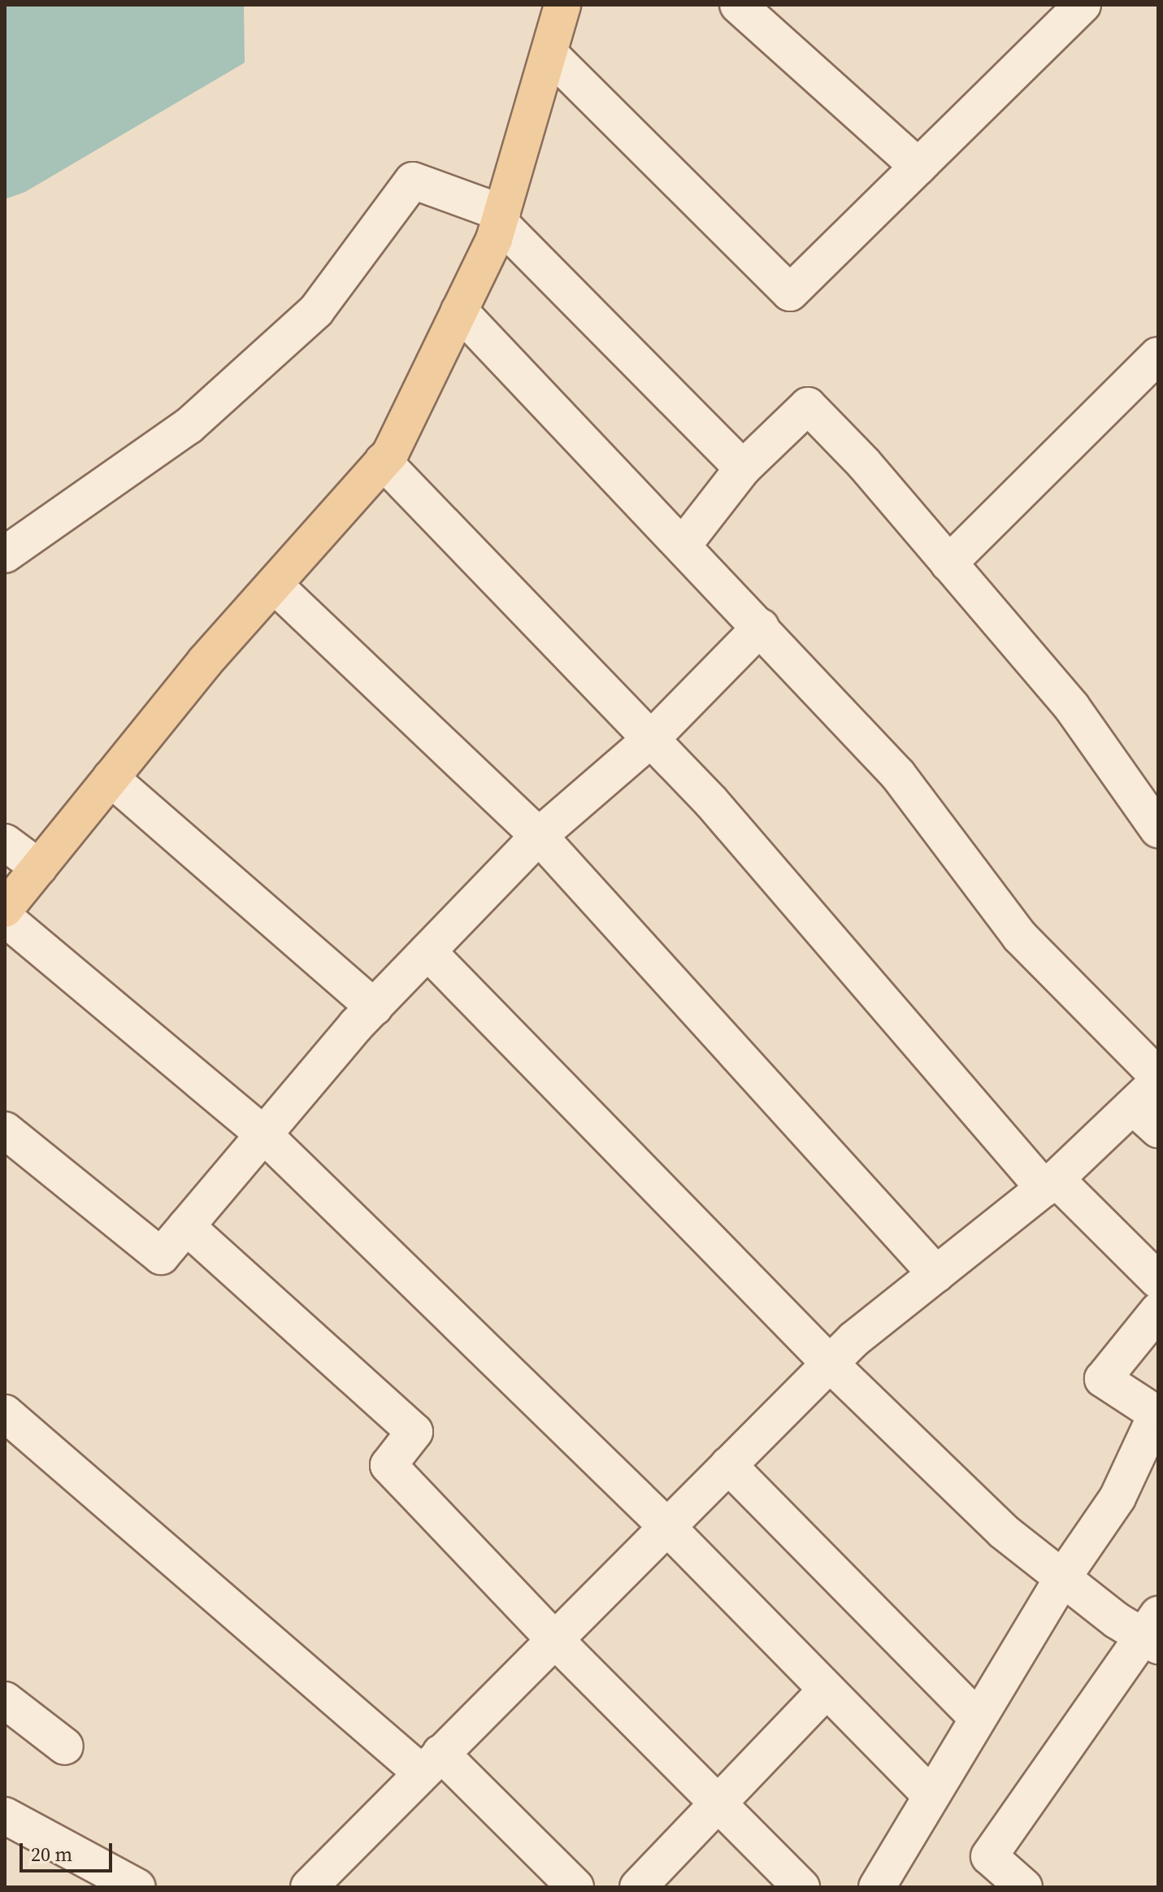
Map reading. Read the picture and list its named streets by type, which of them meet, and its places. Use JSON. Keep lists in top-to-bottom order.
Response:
{
  "scale_bar": "20 m"
}
